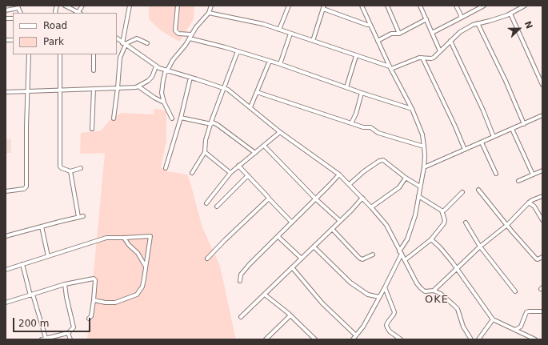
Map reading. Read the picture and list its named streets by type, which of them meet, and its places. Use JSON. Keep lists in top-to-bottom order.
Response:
{
  "districts": ["OKE"],
  "legend": ["Road", "Park"],
  "scale_bar": "200 m",
  "north": "right"
}
